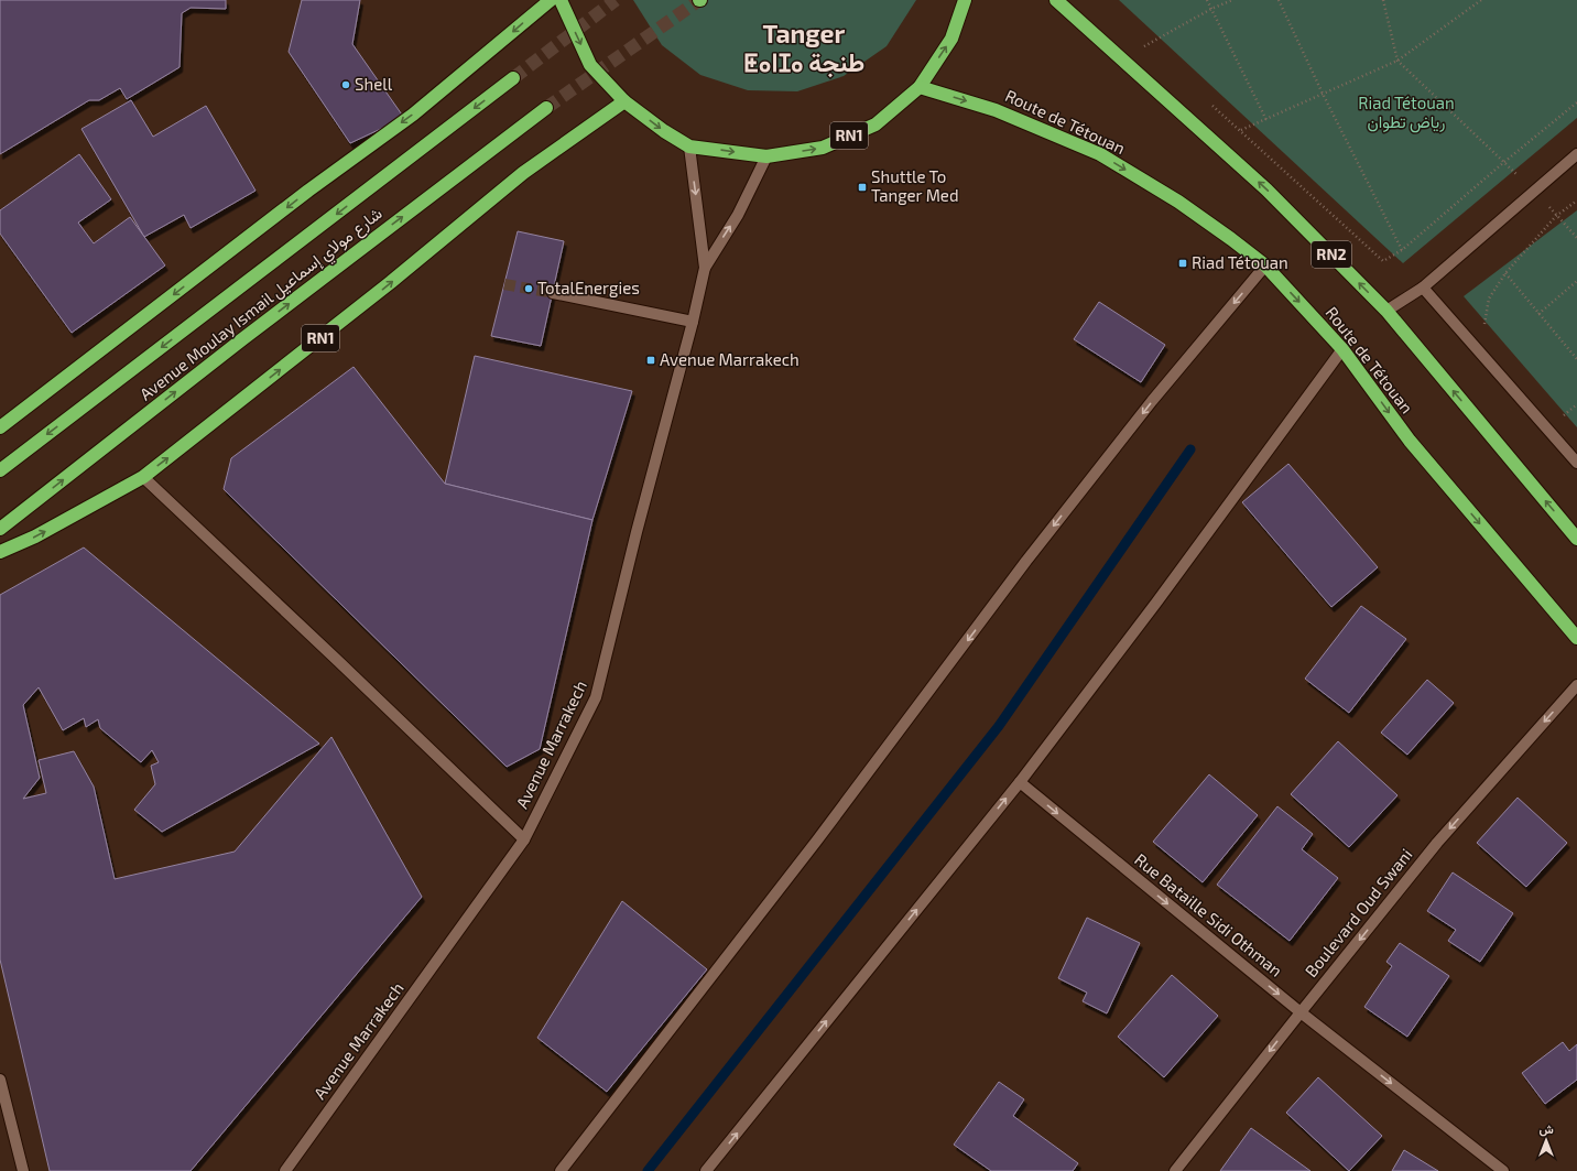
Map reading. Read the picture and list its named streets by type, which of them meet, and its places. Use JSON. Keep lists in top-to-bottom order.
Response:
{
  "streets": {
    "highway": [
      "Route de Tétouan",
      "RN1",
      "RN2",
      "Avenue Moulay Ismail شارع مولاي إسماعيل"
    ],
    "street": ["Avenue Marrakech", "Boulevard Oud Swani", "Rue Bataille Sidi Othman"]
  },
  "crossings": [
    ["Route de Tétouan", "RN1"],
    ["RN1", "Avenue Marrakech"],
    ["Boulevard Oud Swani", "Rue Bataille Sidi Othman"]
  ],
  "one_way": ["Boulevard Oud Swani", "Rue Bataille Sidi Othman"],
  "districts": ["Tanger ⵟⴰⵏⵊⴰ طنجة"],
  "parks": ["Riad Tétouan رياض تطوان"],
  "places": {
    "other": ["Shell", "TotalEnergies"],
    "transit": ["Shuttle To Tanger Med", "Riad Tétouan", "Avenue Marrakech"]
  },
  "north": "top"
}
